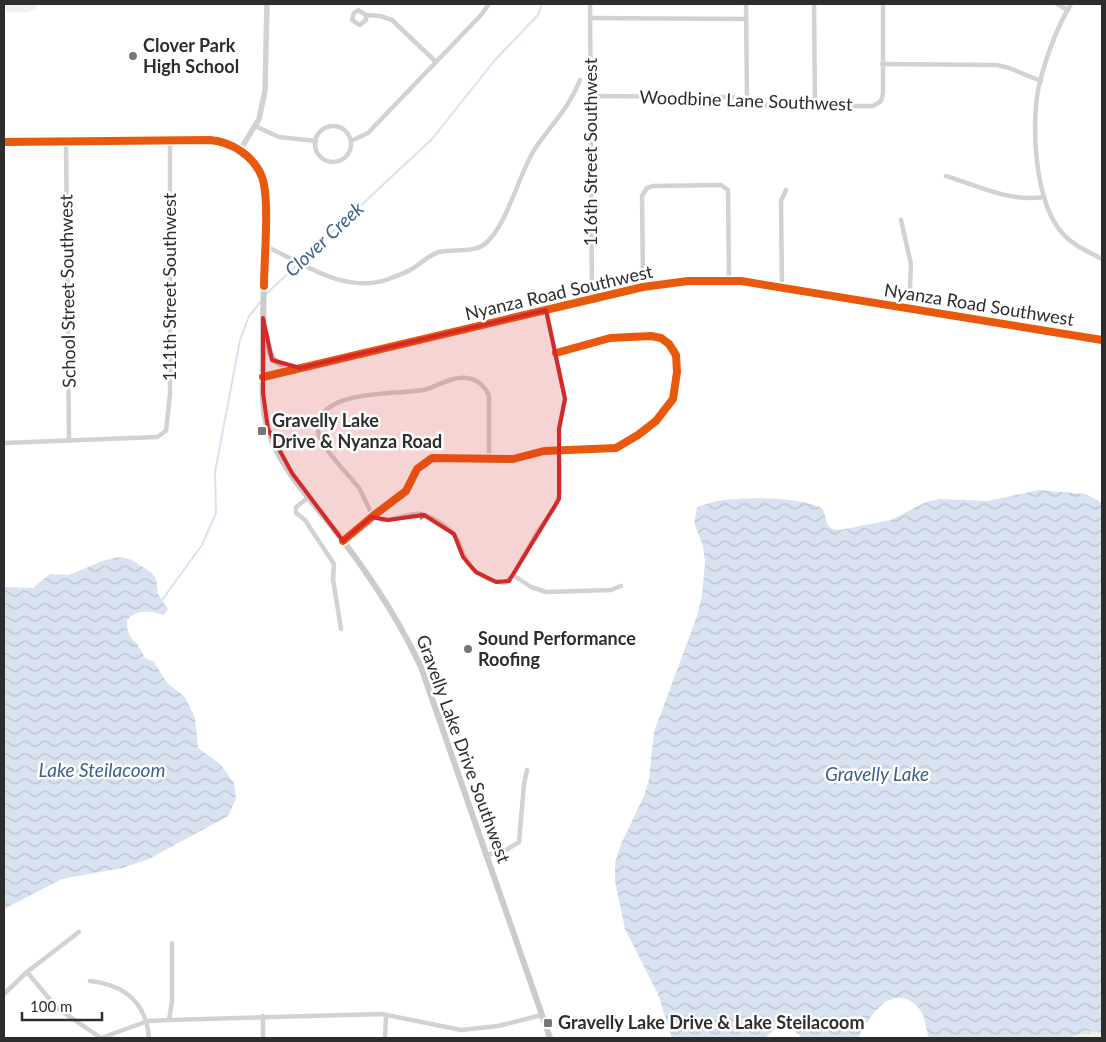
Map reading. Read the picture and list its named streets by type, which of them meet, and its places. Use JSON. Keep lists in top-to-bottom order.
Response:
{
  "streets": {
    "main road": ["Gravelly Lake Drive Southwest"],
    "street": [
      "Woodbine Lane Southwest",
      "116th Street Southwest",
      "111th Street Southwest",
      "School Street Southwest",
      "Nyanza Road Southwest"
    ]
  },
  "crossings": [
    ["Woodbine Lane Southwest", "116th Street Southwest"],
    ["116th Street Southwest", "Nyanza Road Southwest"],
    ["111th Street Southwest", "School Street Southwest"],
    ["111th Street Southwest", "Gravelly Lake Drive Southwest"],
    ["School Street Southwest", "Gravelly Lake Drive Southwest"],
    ["Nyanza Road Southwest", "Gravelly Lake Drive Southwest"]
  ],
  "water": ["Clover Creek", "Lake Steilacoom", "Gravelly Lake"],
  "places": {
    "other": ["Clover Park High School", "Sound Performance Roofing"],
    "transit": ["Gravelly Lake Drive & Nyanza Road", "Gravelly Lake Drive & Lake Steilacoom"]
  },
  "scale_bar": "100 m"
}
